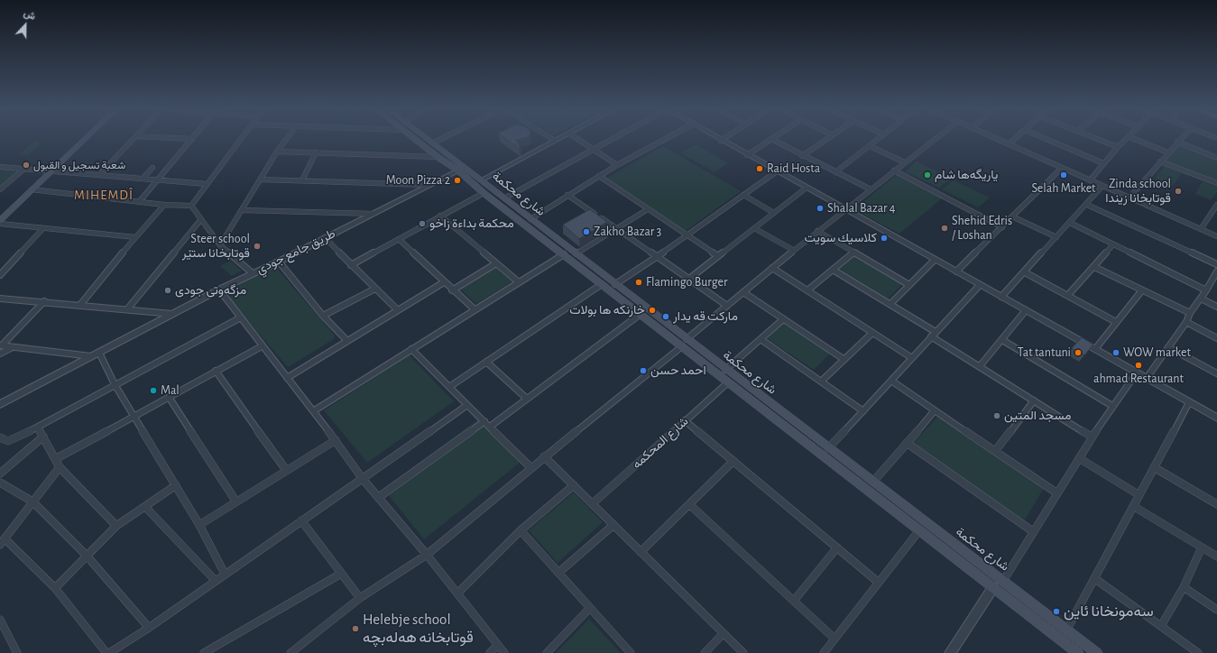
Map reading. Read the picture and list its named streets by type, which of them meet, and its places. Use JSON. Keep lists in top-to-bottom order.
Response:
{
  "streets": {
    "main road": ["شارع محكمة"],
    "street": ["طريق جامع جودي", "شارع المحكمه"]
  },
  "crossings": [
    ["شارع محكمة", "طريق جامع جودي"],
    ["شارع محكمة", "شارع المحكمه"]
  ],
  "districts": ["MIHEMDÎ"],
  "places": [
    "شعبة تسجيل و القبول",
    "Raid Hosta",
    "ياريگه‌ها شام",
    "Selah Market",
    "Moon Pizza 2",
    "Zinda school قوتابخانا زیندا",
    "Shalal Bazar 4",
    "محكمة بداءة زاخو",
    "Shehid Edris / Loshan",
    "Zakho Bazar 3",
    "كلاسيك سويت",
    "Steer school قوتابخانا ستێر",
    "Flamingo Burger",
    "مزگەوتی جودی",
    "خارنكه ها بولات",
    "ماركت قه يدار",
    "Tat tantuni",
    "WOW market",
    "ahmad Restaurant",
    "احمد حسن",
    "Mal",
    "مسجد المتين",
    "سەمونخانا ئاین",
    "Helebje school قوتابخانە هەلەبچە"
  ],
  "north": "top"
}
